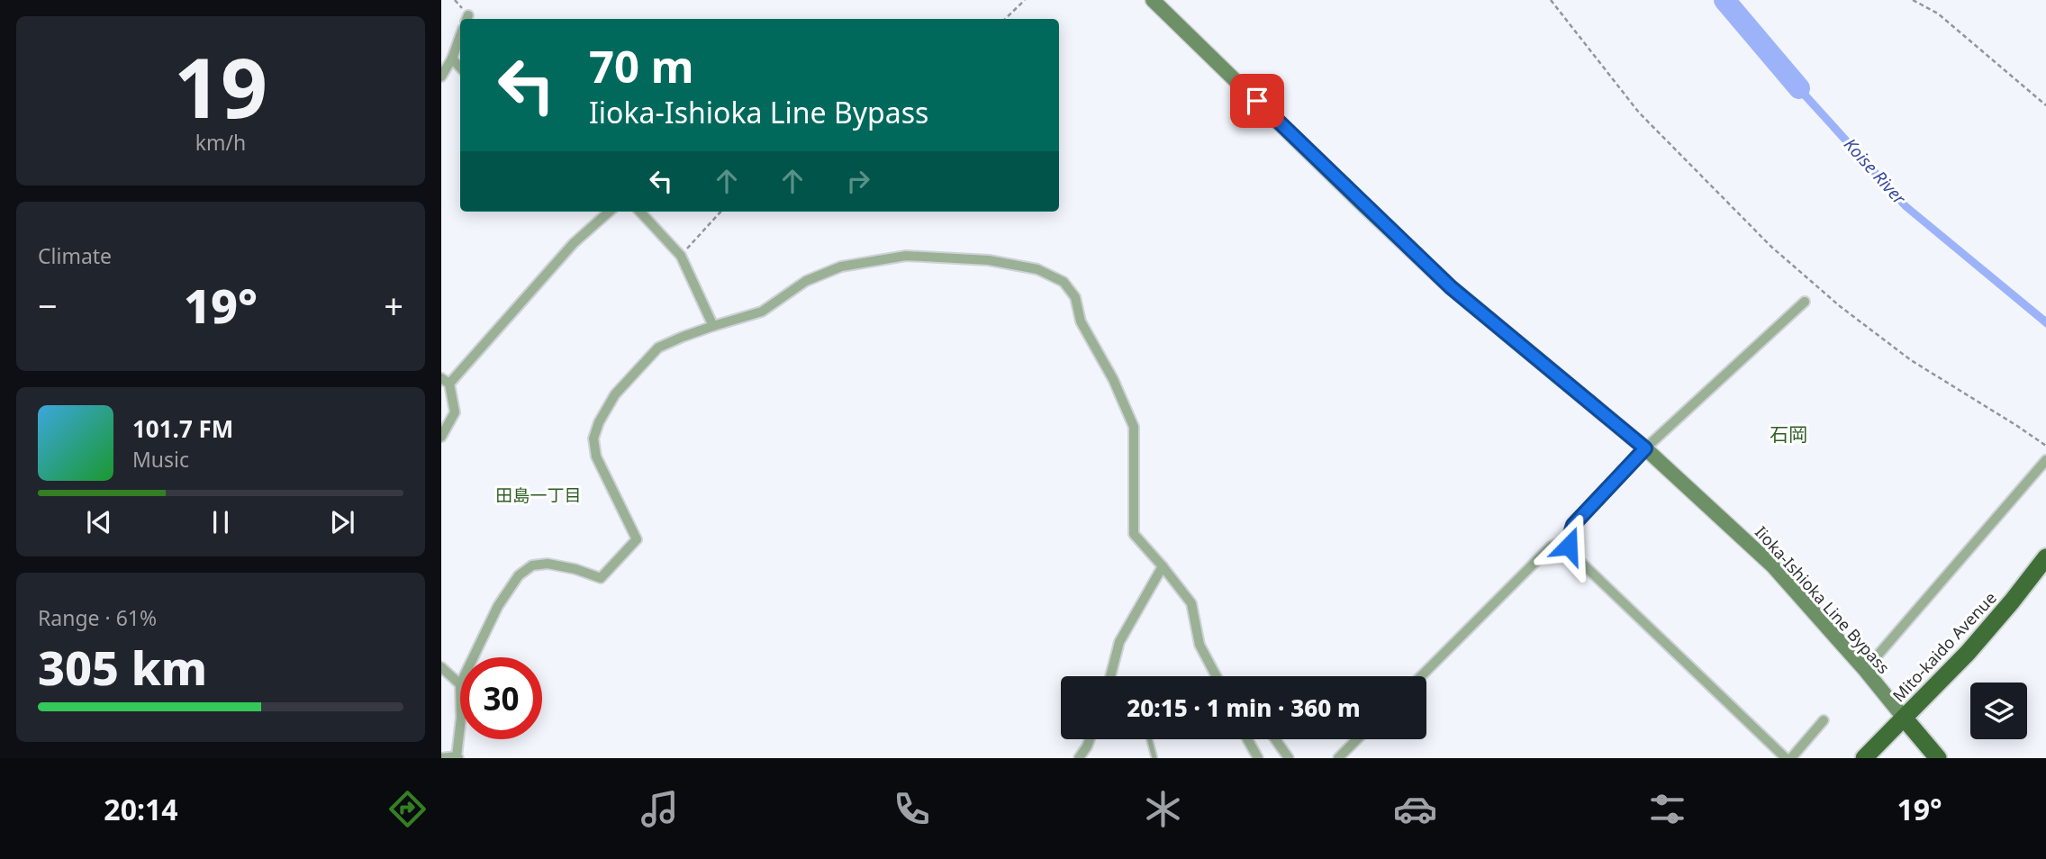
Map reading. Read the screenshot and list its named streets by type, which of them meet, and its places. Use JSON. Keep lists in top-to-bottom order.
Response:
{
  "streets": {
    "highway": ["Mito-kaido Avenue"],
    "main road": ["Iioka-Ishioka Line Bypass"]
  },
  "crossings": [
    ["Iioka-Ishioka Line Bypass", "Mito-kaido Avenue"]
  ],
  "districts": ["石岡", "田島一丁目"],
  "water": ["Koise River"],
  "page": {
    "tile": [
      ["19", "km/h"],
      "Climate",
      ["Range · 61%", "305 km"]
    ],
    "turn": ["70 m", "Iioka-Ishioka Line Bypass"],
    "heat": ["−", "19°", "+"],
    "song": ["101.7 FM", "Music"],
    "limit": "30",
    "trip": "20:15 · 1 min · 360 m",
    "tabs": ["20:14", "19°"]
  }
}
